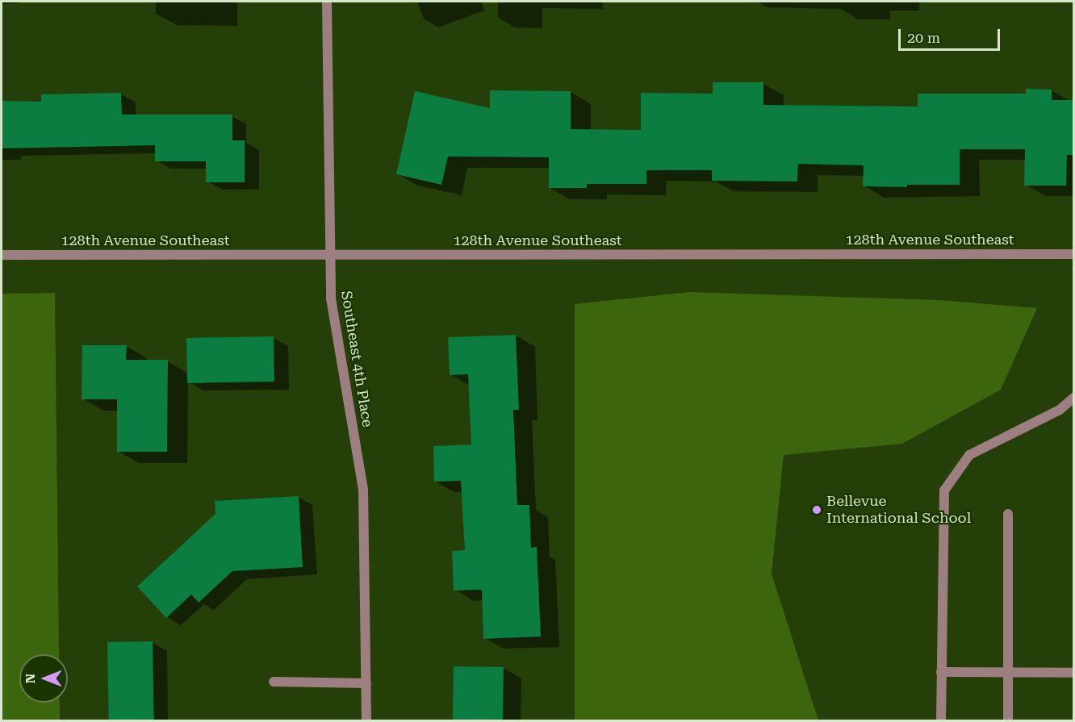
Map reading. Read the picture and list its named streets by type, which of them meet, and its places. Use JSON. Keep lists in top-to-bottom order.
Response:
{
  "streets": {
    "street": ["128th Avenue Southeast", "Southeast 4th Place"]
  },
  "crossings": [
    ["128th Avenue Southeast", "Southeast 4th Place"]
  ],
  "places": ["Bellevue International School"],
  "scale_bar": "20 m",
  "north": "left"
}
